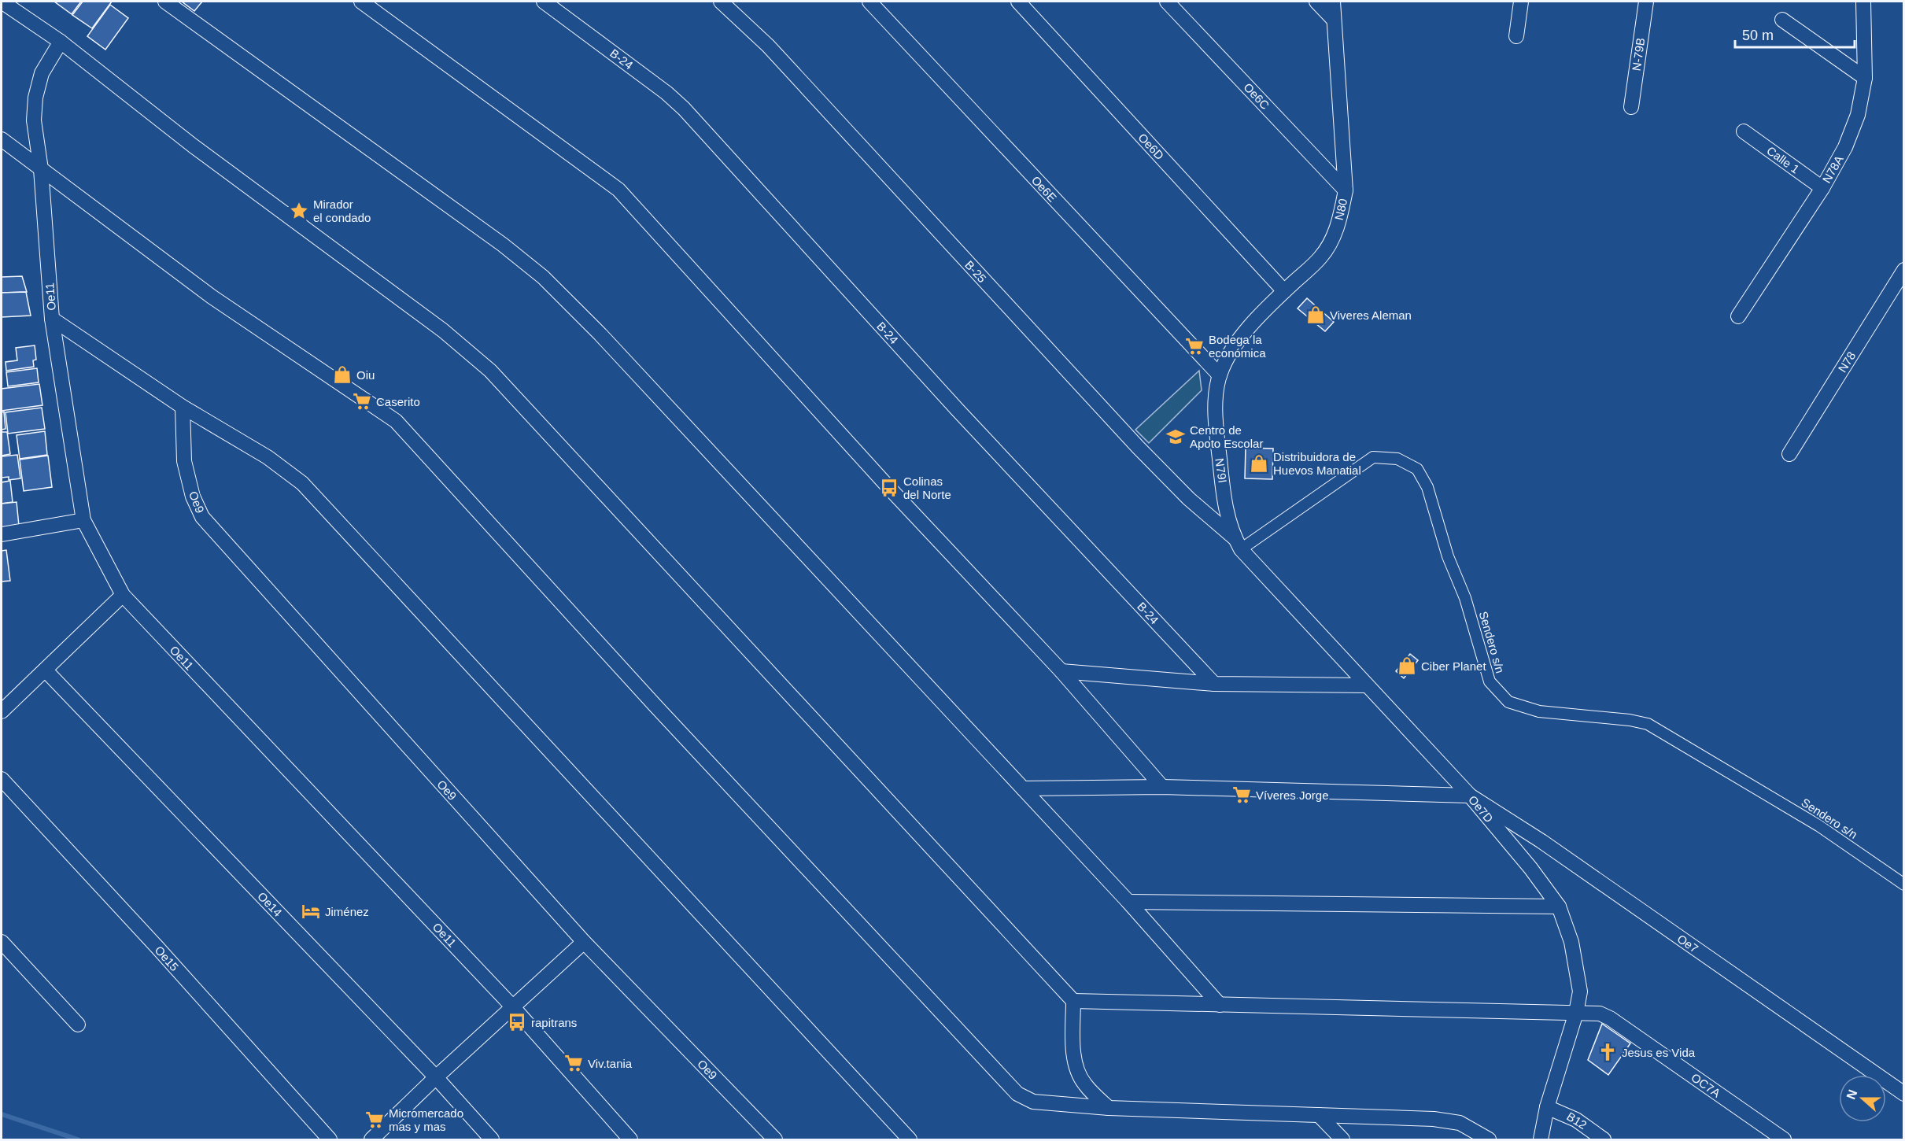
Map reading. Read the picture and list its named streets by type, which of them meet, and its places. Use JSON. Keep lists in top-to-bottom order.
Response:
{
  "streets": {
    "street": [
      "N-79B",
      "B-24",
      "Oe6C",
      "Oe6D",
      "Calle 1",
      "N78A",
      "Oe6E",
      "N80",
      "B-25",
      "Oe11",
      "N78",
      "N79I",
      "Oe9",
      "Sendero s/n",
      "Oe7D",
      "Oe14",
      "Oe7",
      "Oe15",
      "OC7A",
      "B12"
    ]
  },
  "crossings": [
    ["Oe6C", "N80"],
    ["Oe6D", "N80"],
    ["Calle 1", "N78A"],
    ["Oe6E", "N80"],
    ["Oe6E", "N79I"],
    ["N80", "N79I"],
    ["B-25", "N79I"],
    ["B-25", "Sendero s/n"],
    ["B-25", "Oe7D"],
    ["N79I", "Sendero s/n"],
    ["N79I", "Oe7D"],
    ["Sendero s/n", "Oe7D"],
    ["Oe7D", "Oe7"],
    ["Oe7D", "OC7A"],
    ["Oe7D", "B12"]
  ],
  "places": {
    "place": ["Mirador el condado"],
    "shop": [
      "Viveres Aleman",
      "Oiu",
      "Distribuidora de Huevos Manatial",
      "Ciber Planet"
    ],
    "supermarket": [
      "Bodega la económica",
      "Caserito",
      "Víveres Jorge",
      "Viv.tania",
      "Micromercado mas y mas"
    ],
    "school or university": ["Centro de Apoto Escolar"],
    "bus stop": ["Colinas del Norte", "rapitrans"],
    "hotel": ["Jiménez"],
    "church": ["Jesus es Vida"]
  },
  "scale_bar": "50 m",
  "north": "left"
}
